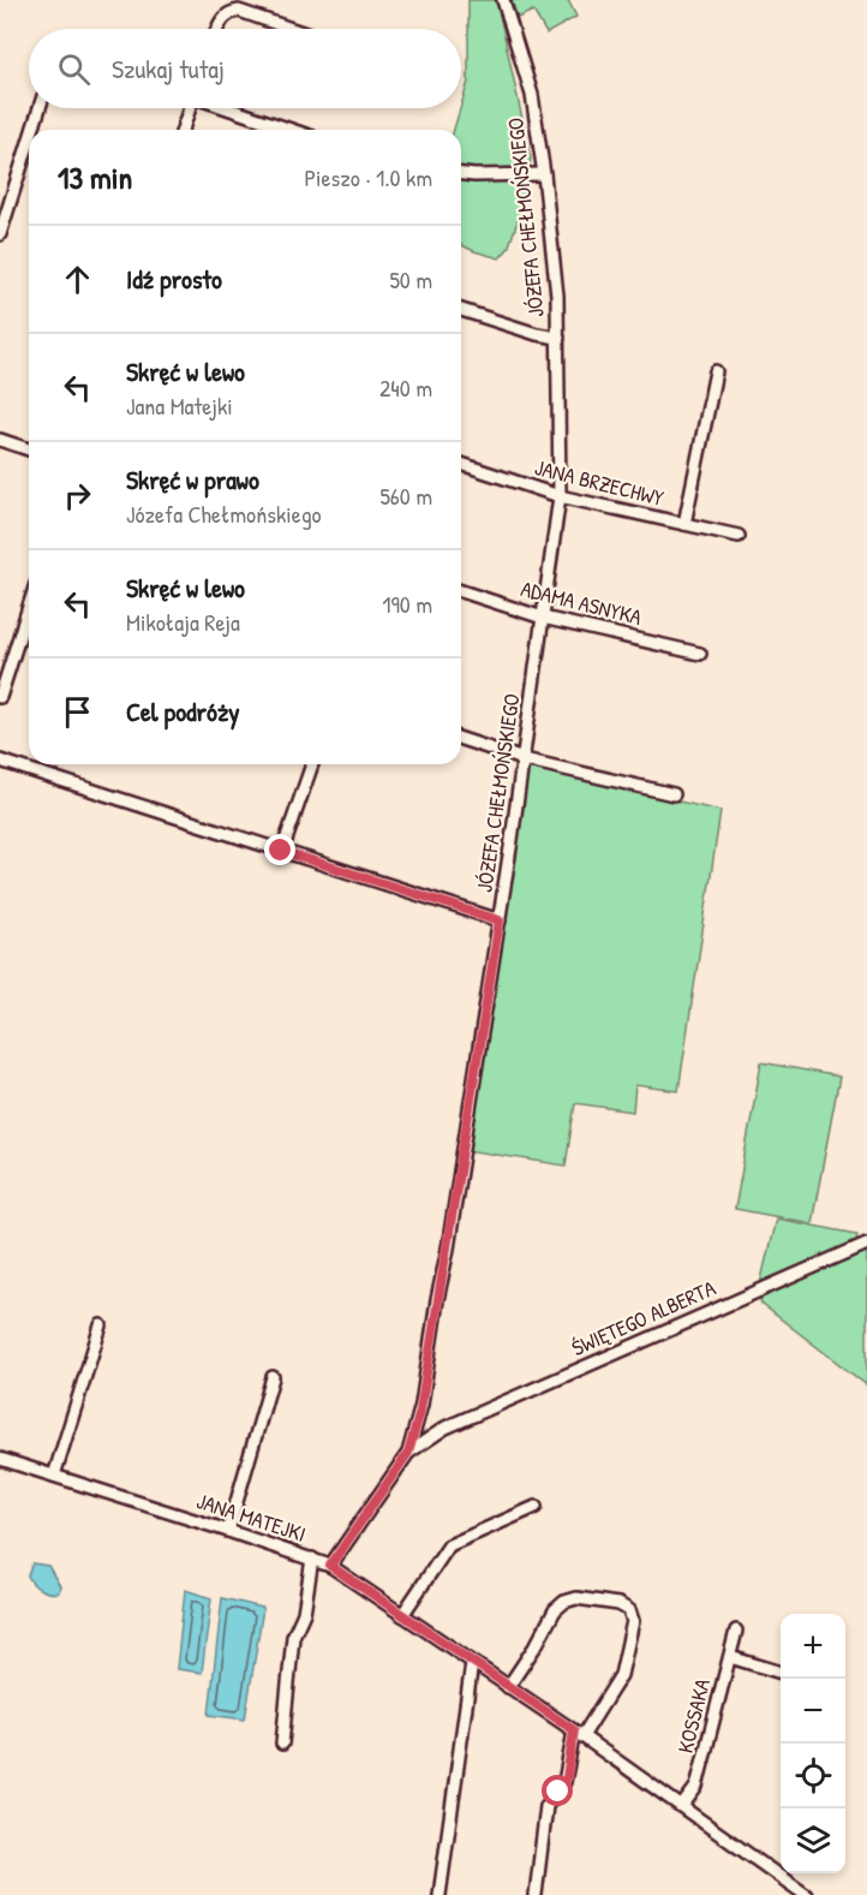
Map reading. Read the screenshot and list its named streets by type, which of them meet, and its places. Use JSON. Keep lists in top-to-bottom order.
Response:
{
  "streets": {
    "street": [
      "JÓZEFA CHEŁMOŃSKIEGO",
      "JANA BRZECHWY",
      "ADAMA ASNYKA",
      "ŚWIĘTEGO ALBERTA",
      "JANA MATEJKI",
      "KOSSAKA"
    ]
  },
  "crossings": [
    ["JÓZEFA CHEŁMOŃSKIEGO", "JANA BRZECHWY"],
    ["JÓZEFA CHEŁMOŃSKIEGO", "ADAMA ASNYKA"],
    ["JÓZEFA CHEŁMOŃSKIEGO", "ŚWIĘTEGO ALBERTA"],
    ["JÓZEFA CHEŁMOŃSKIEGO", "JANA MATEJKI"],
    ["JANA MATEJKI", "KOSSAKA"]
  ],
  "page": {
    "search": "Szukaj tutaj",
    "heading": ["13 min", "Pieszo · 1.0 km"],
    "list": [
      ["Idź prosto", "50 m"],
      ["Skręć w lewo", "Jana Matejki", "240 m"],
      ["Skręć w prawo", "Józefa Chełmońskiego", "560 m"],
      ["Skręć w lewo", "Mikołaja Reja", "190 m"],
      "Cel podróży"
    ],
    "map_buttons": ["+", "−"]
  }
}
